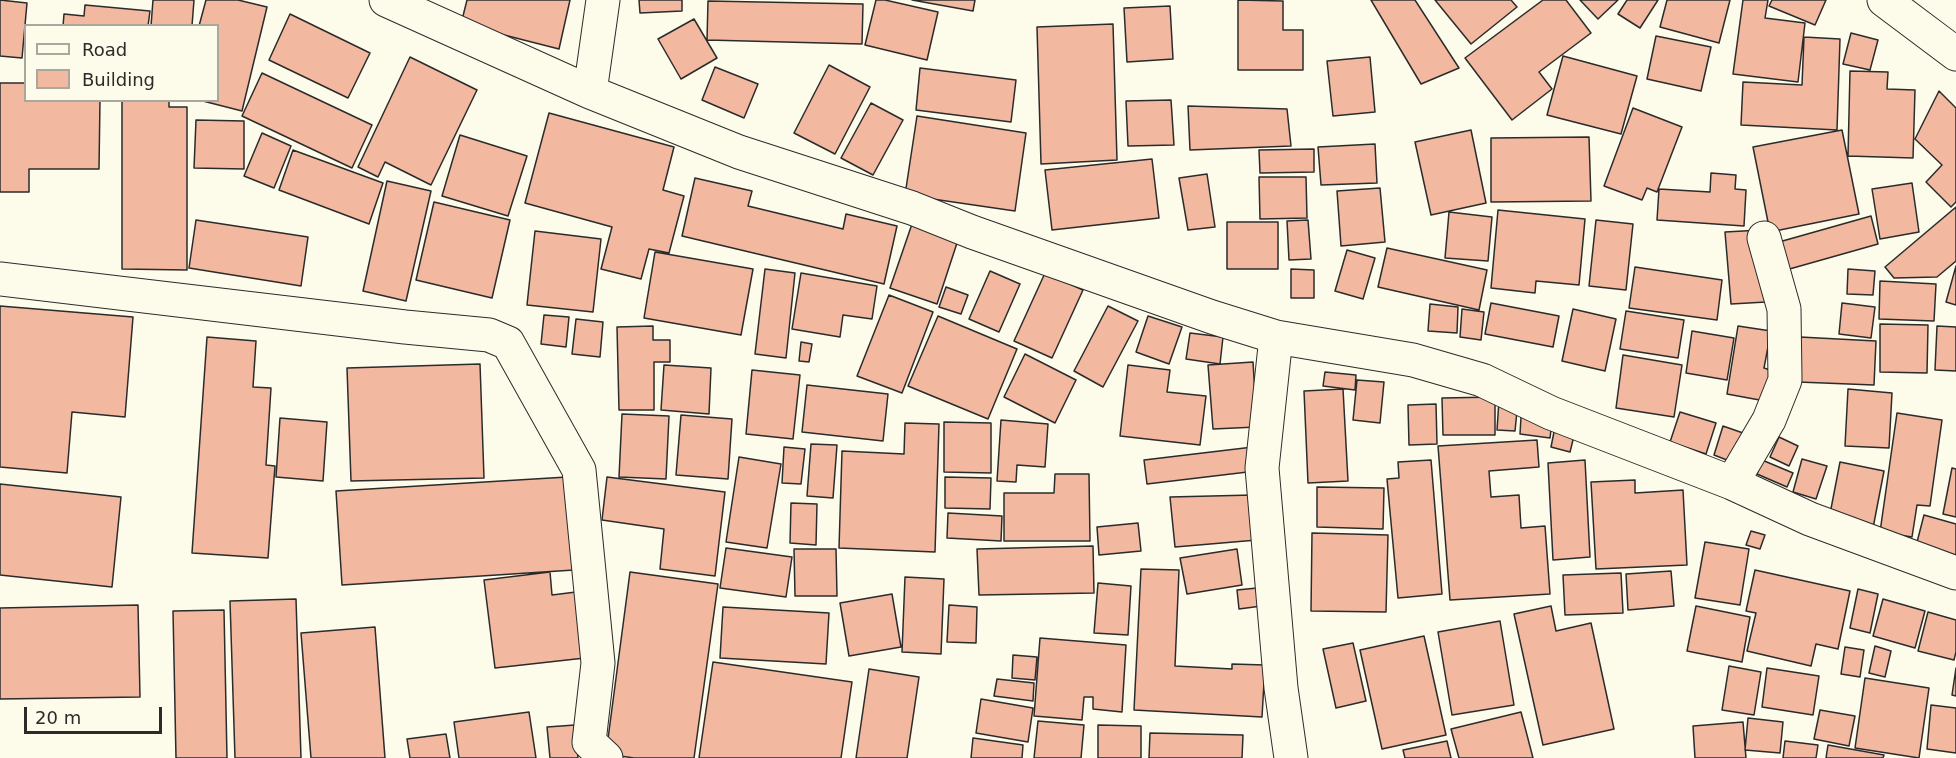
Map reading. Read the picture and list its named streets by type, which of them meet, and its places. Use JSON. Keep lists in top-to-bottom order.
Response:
{
  "legend": ["Road", "Building"],
  "scale_bar": "20 m"
}
